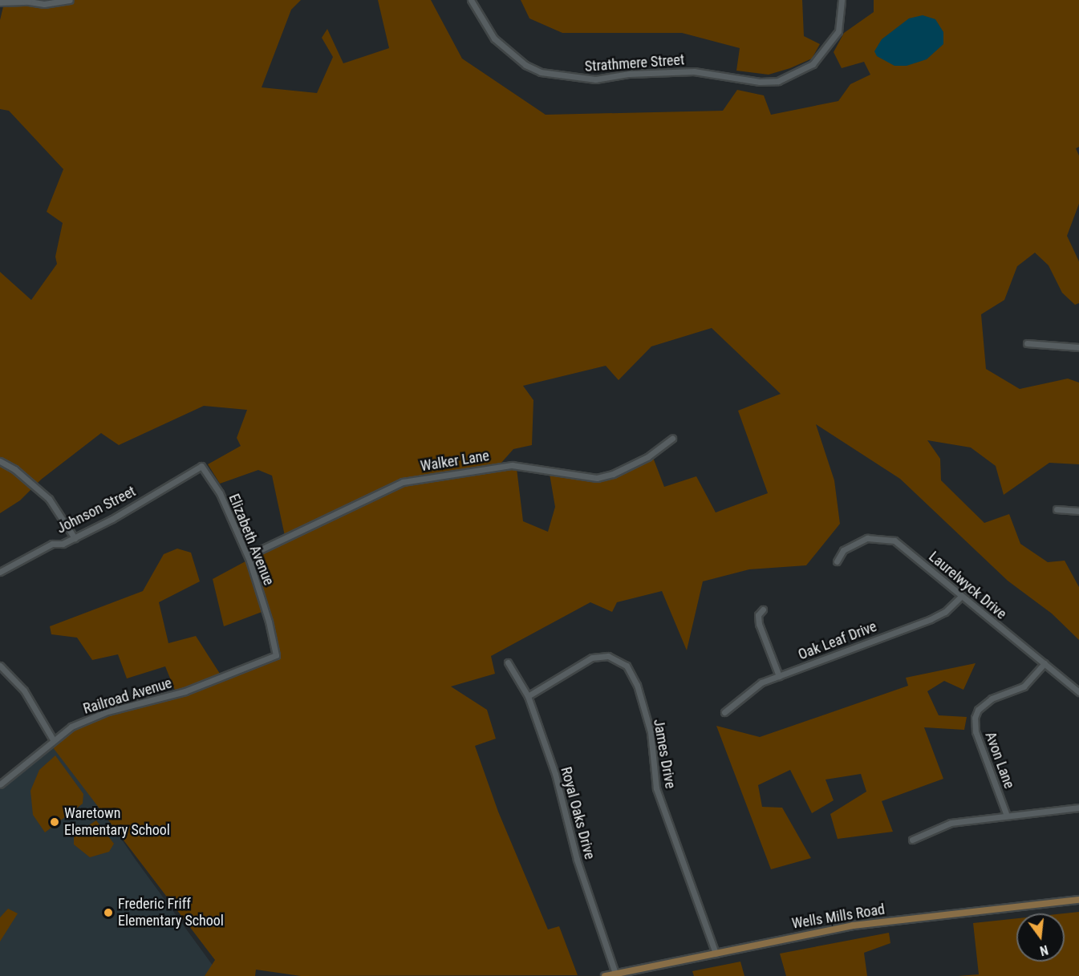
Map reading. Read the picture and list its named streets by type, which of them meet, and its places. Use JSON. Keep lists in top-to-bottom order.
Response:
{
  "streets": {
    "main road": ["Wells Mills Road"],
    "street": [
      "Strathmere Street",
      "Walker Lane",
      "Johnson Street",
      "Elizabeth Avenue",
      "Laurelwyck Drive",
      "Oak Leaf Drive",
      "Railroad Avenue",
      "James Drive",
      "Avon Lane",
      "Royal Oaks Drive"
    ]
  },
  "crossings": [
    ["Walker Lane", "Elizabeth Avenue"],
    ["Johnson Street", "Elizabeth Avenue"],
    ["Elizabeth Avenue", "Railroad Avenue"],
    ["Laurelwyck Drive", "Oak Leaf Drive"],
    ["Laurelwyck Drive", "Avon Lane"],
    ["James Drive", "Royal Oaks Drive"],
    ["James Drive", "Wells Mills Road"],
    ["Royal Oaks Drive", "Wells Mills Road"]
  ],
  "places": ["Waretown Elementary School", "Frederic Friff Elementary School"],
  "north": "bottom"
}
